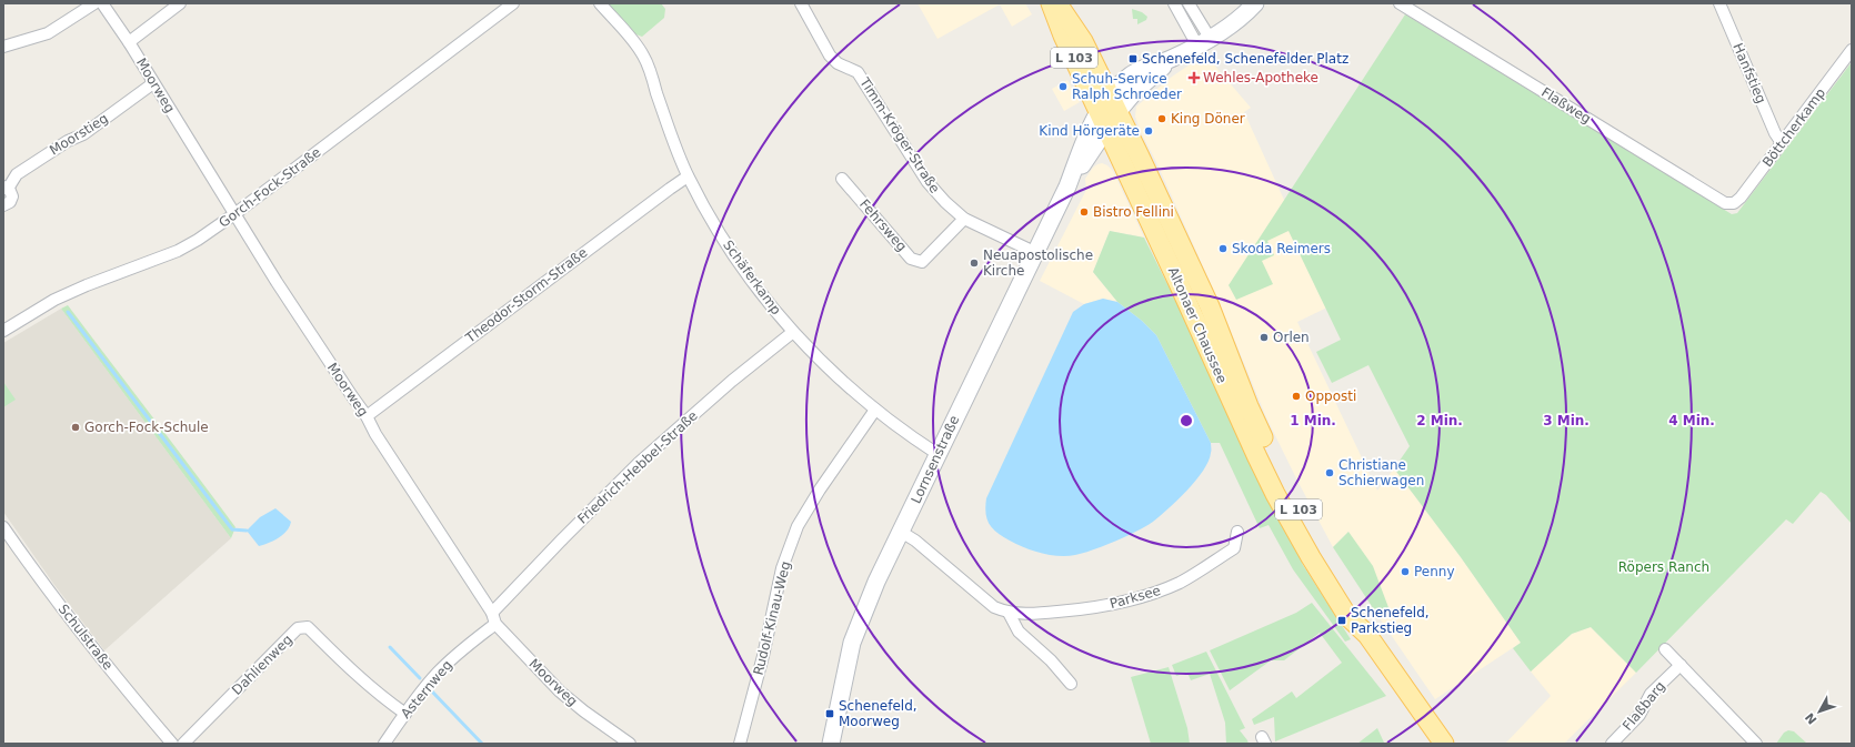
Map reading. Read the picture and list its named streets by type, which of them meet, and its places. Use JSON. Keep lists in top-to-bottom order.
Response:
{
  "streets": {
    "main road": ["L 103", "Altonaer Chaussee"],
    "street": [
      "Hanfstieg",
      "Moorweg",
      "Flaßweg",
      "Böttcherkamp",
      "Moorstieg",
      "Timm-Kröger-Straße",
      "Gorch-Fock-Straße",
      "Fehrsweg",
      "Schäferkamp",
      "Theodor-Storm-Straße",
      "Lornsenstraße",
      "Friedrich-Hebbel-Straße",
      "Parksee",
      "Rudolf-Kinau-Weg",
      "Schulstraße",
      "Dahlienweg",
      "Asternweg",
      "Flaßbarg"
    ]
  },
  "crossings": [
    ["Hanfstieg", "Böttcherkamp"],
    ["Moorweg", "Moorstieg"],
    ["Moorweg", "Gorch-Fock-Straße"],
    ["Moorweg", "Theodor-Storm-Straße"],
    ["Moorweg", "Friedrich-Hebbel-Straße"],
    ["Moorweg", "Asternweg"],
    ["Flaßweg", "Böttcherkamp"],
    ["Timm-Kröger-Straße", "Fehrsweg"],
    ["Timm-Kröger-Straße", "Lornsenstraße"],
    ["Schäferkamp", "Theodor-Storm-Straße"],
    ["Schäferkamp", "Lornsenstraße"],
    ["Schäferkamp", "Friedrich-Hebbel-Straße"],
    ["Schäferkamp", "Rudolf-Kinau-Weg"],
    ["Altonaer Chaussee", "Lornsenstraße"],
    ["Lornsenstraße", "Parksee"],
    ["Friedrich-Hebbel-Straße", "Asternweg"],
    ["Dahlienweg", "Asternweg"]
  ],
  "parks": ["Röpers Ranch"],
  "places": {
    "transit": ["Schenefeld, Schenefelder Platz", "Schenefeld, Parkstieg", "Schenefeld, Moorweg"],
    "health": ["Wehles-Apotheke"],
    "other": [
      "Schuh-Service Ralph Schroeder",
      "King Döner",
      "Kind Hörgeräte",
      "Bistro Fellini",
      "Skoda Reimers",
      "Neuapostolische Kirche",
      "Orlen",
      "Opposti",
      "Gorch-Fock-Schule",
      "Christiane Schierwagen",
      "Penny"
    ]
  },
  "north": "bottom left",
  "rings": [
    "1 Min.",
    "2 Min.",
    "3 Min.",
    "4 Min."
  ]
}
